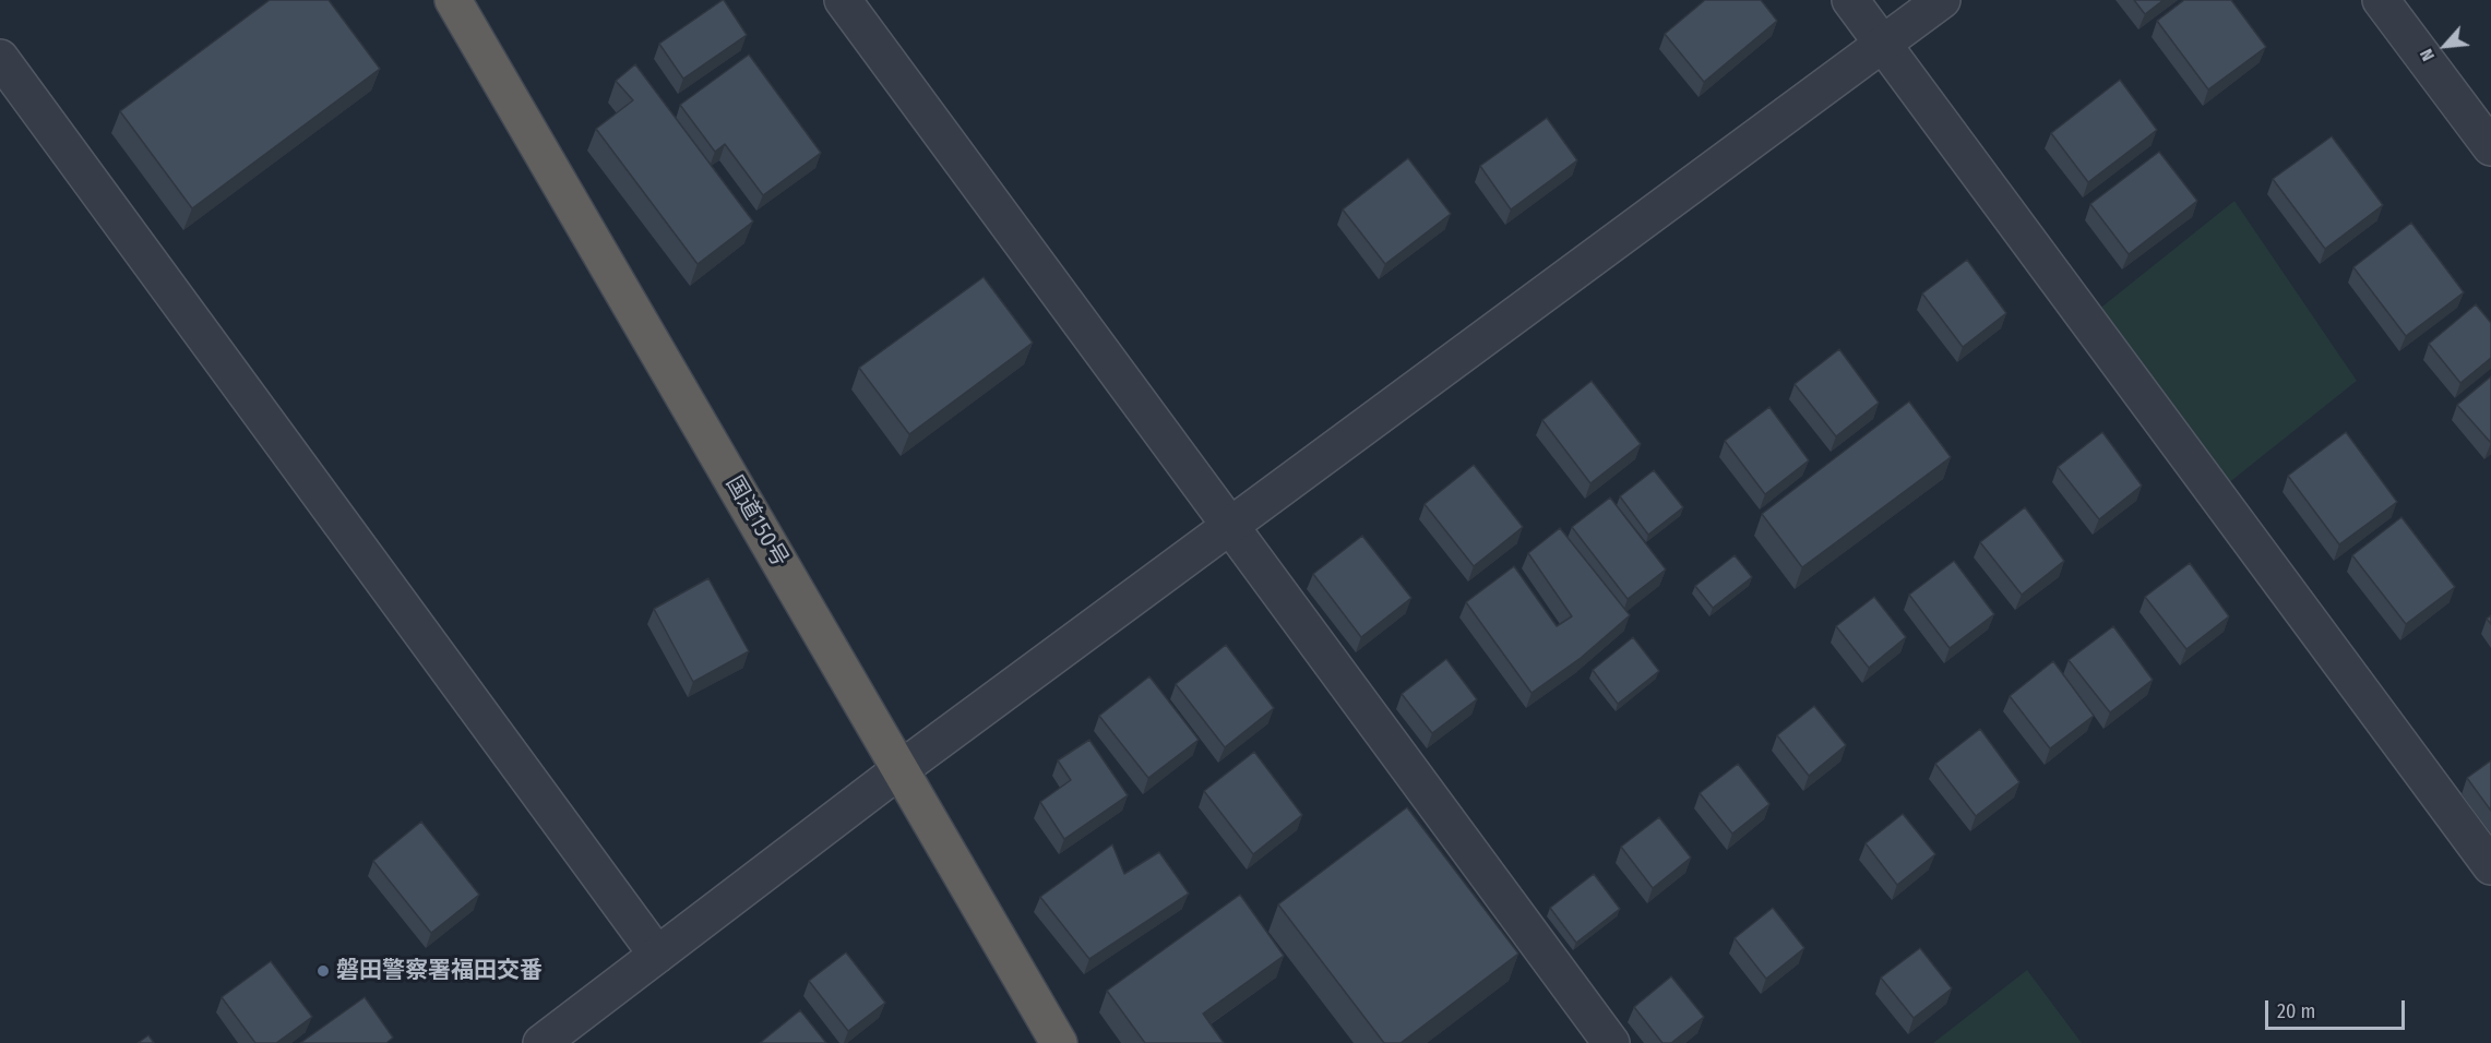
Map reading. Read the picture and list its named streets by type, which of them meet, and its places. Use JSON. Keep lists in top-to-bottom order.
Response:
{
  "streets": {
    "highway": ["国道150号"]
  },
  "places": ["磐田警察署福田交番"],
  "scale_bar": "20 m",
  "north": "bottom left"
}
